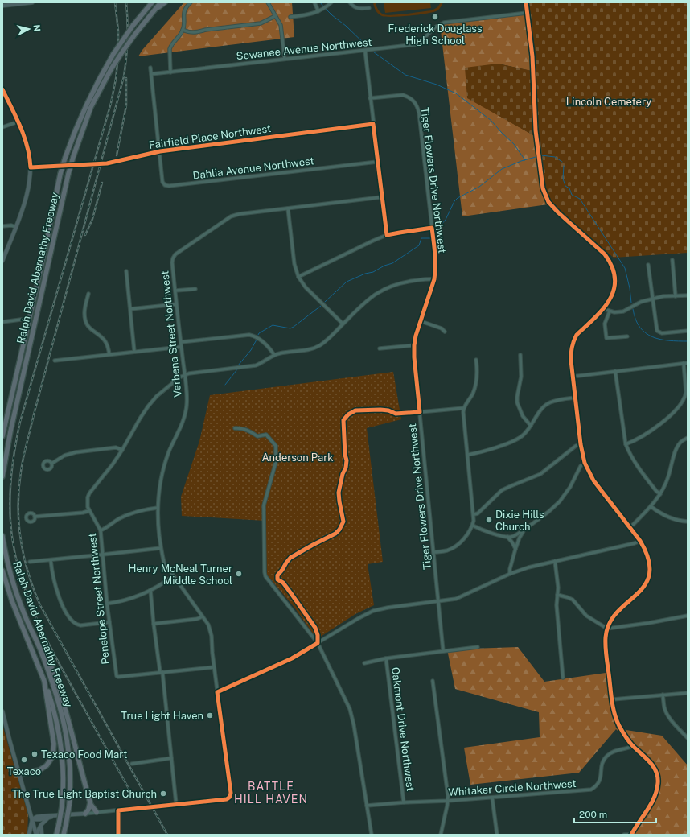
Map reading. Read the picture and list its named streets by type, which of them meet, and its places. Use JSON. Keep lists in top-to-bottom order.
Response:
{
  "streets": {
    "highway": ["Ralph David Abernathy Freeway"],
    "street": [
      "Sewanee Avenue Northwest",
      "Fairfield Place Northwest",
      "Dahlia Avenue Northwest",
      "Tiger Flowers Drive Northwest",
      "Verbena Street Northwest",
      "Penelope Street Northwest",
      "Oakmont Drive Northwest",
      "Whitaker Circle Northwest"
    ]
  },
  "crossings": [
    ["Fairfield Place Northwest", "Dahlia Avenue Northwest"],
    ["Oakmont Drive Northwest", "Whitaker Circle Northwest"]
  ],
  "districts": ["BATTLE HILL HAVEN"],
  "parks": ["Lincoln Cemetery", "Anderson Park"],
  "places": [
    "Frederick Douglass High School",
    "Dixie Hills Church",
    "Henry McNeal Turner Middle School",
    "True Light Haven",
    "Texaco Food Mart",
    "Texaco",
    "The True Light Baptist Church"
  ],
  "scale_bar": "200 m",
  "north": "right"
}
